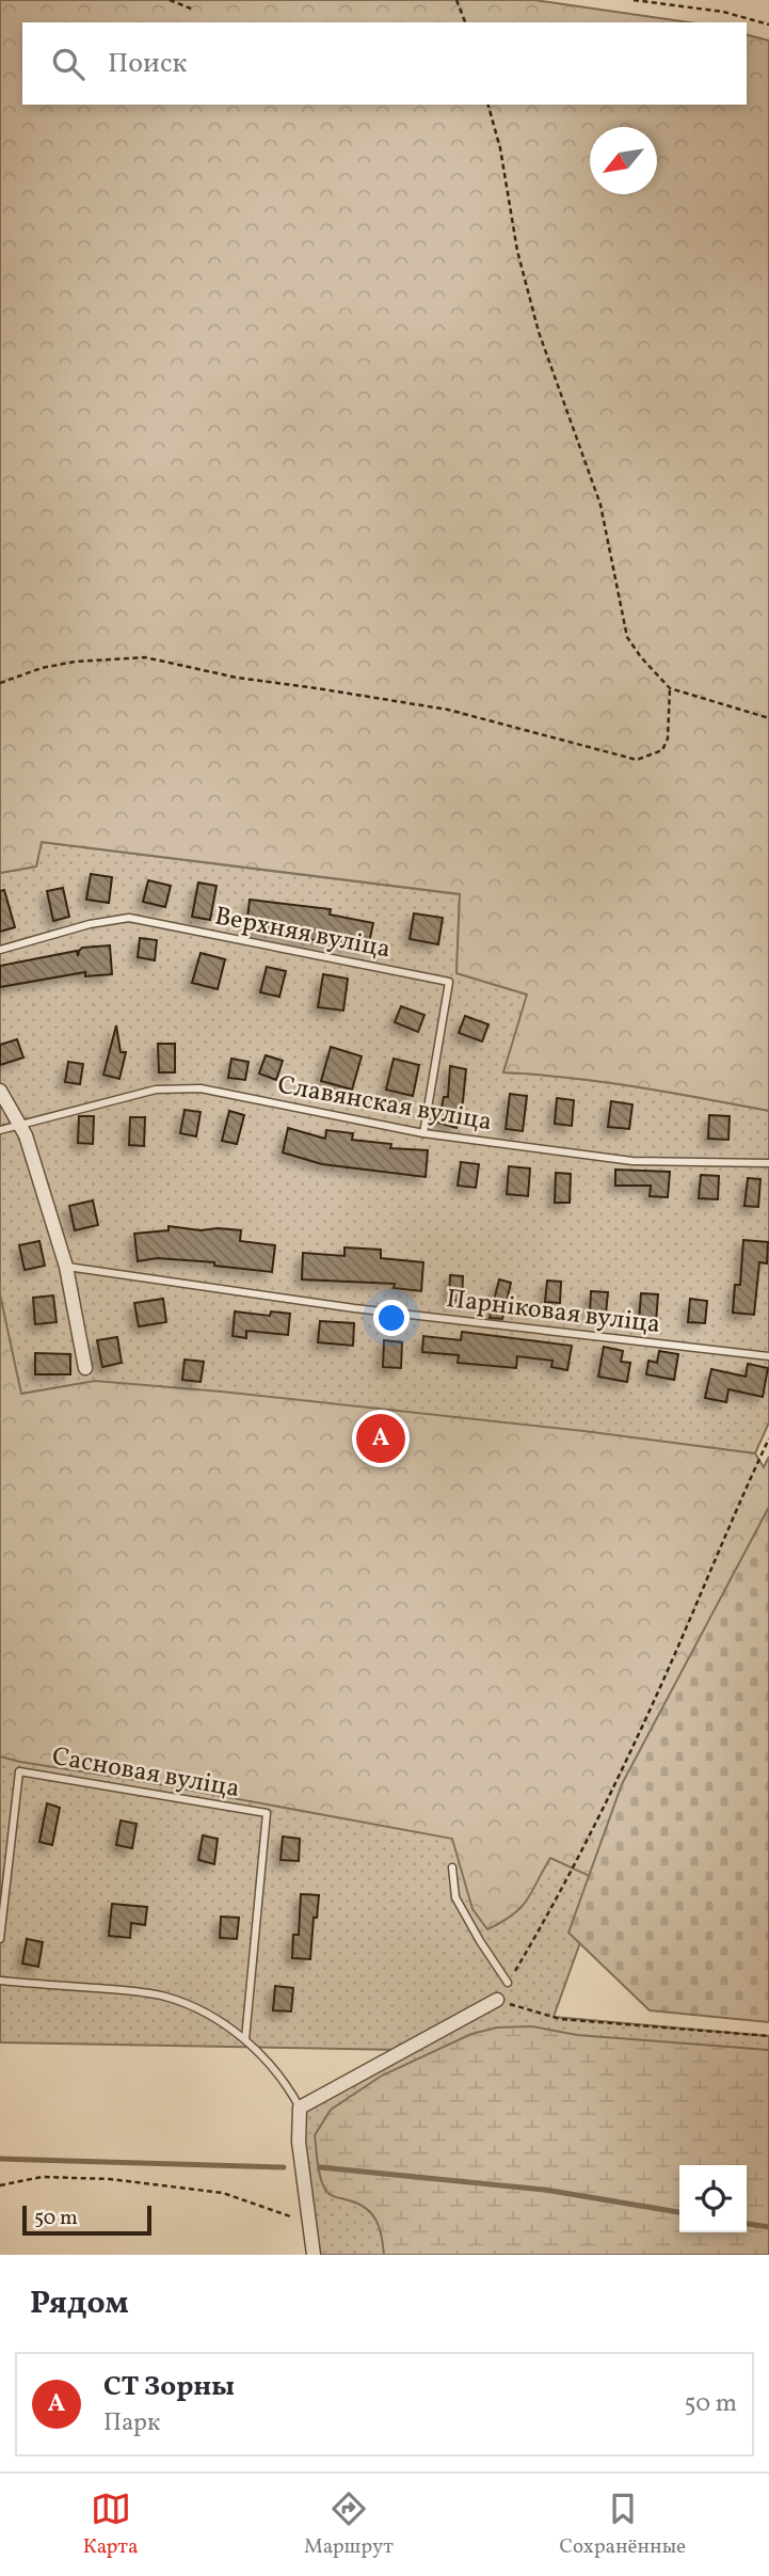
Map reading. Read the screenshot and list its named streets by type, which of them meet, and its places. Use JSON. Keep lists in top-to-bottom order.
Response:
{
  "streets": {
    "lane": [
      "Верхняя вуліца",
      "Славянская вуліца",
      "Парніковая вуліца",
      "Сасновая вуліца"
    ]
  },
  "crossings": [
    ["Верхняя вуліца", "Славянская вуліца"]
  ],
  "scale_bar": "50 m",
  "north": "bottom left",
  "page": {
    "search": "Поиск",
    "pins": "A",
    "scale": "50 m",
    "heading": "Рядом",
    "list": [
      {
        "mark": "A",
        "name": "СТ Зорны",
        "note": "Парк",
        "value": "50 m"
      }
    ],
    "nav": ["Карта", "Маршрут", "Сохранённые"]
  }
}
